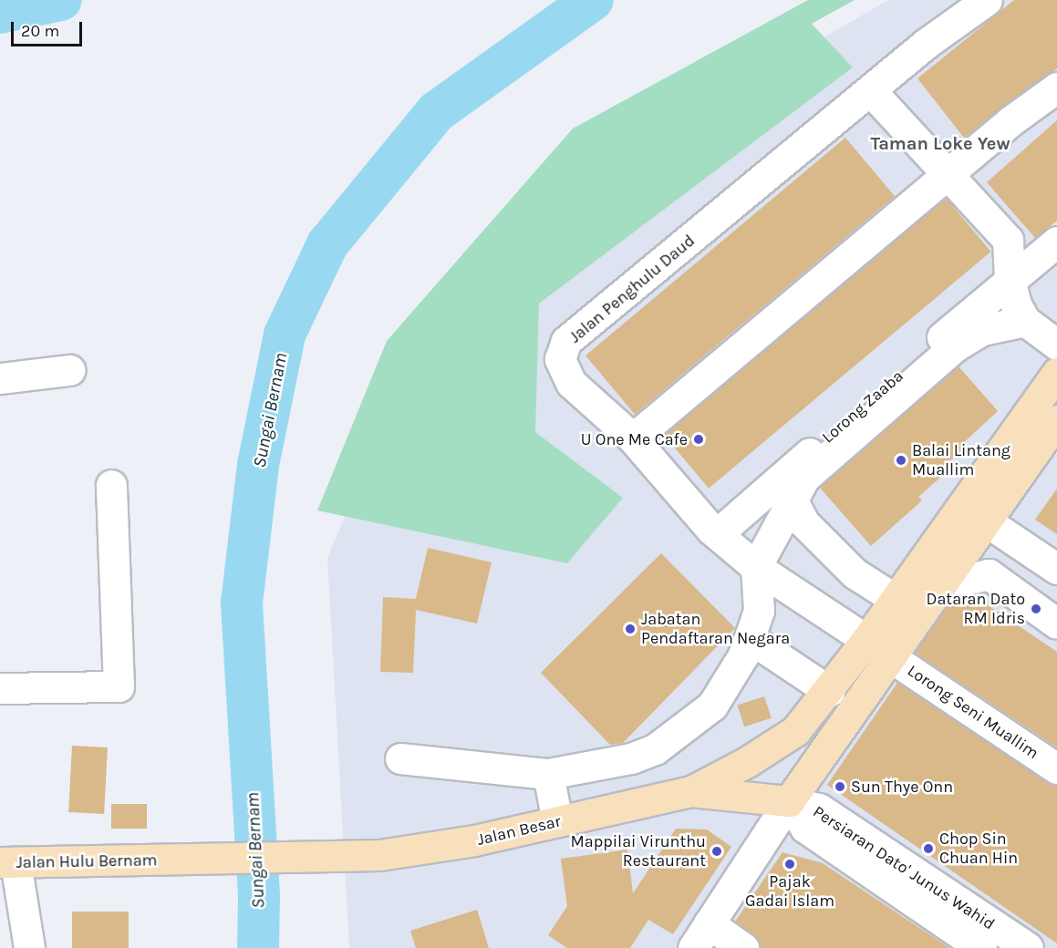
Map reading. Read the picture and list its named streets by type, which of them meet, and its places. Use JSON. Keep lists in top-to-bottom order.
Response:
{
  "streets": {
    "main road": ["Jalan Besar", "Jalan Hulu Bernam"],
    "street": [
      "Jalan Penghulu Daud",
      "Lorong Zaaba",
      "Lorong Seni Muallim",
      "Persiaran Dato' Junus Wahid"
    ]
  },
  "crossings": [
    ["Jalan Penghulu Daud", "Lorong Zaaba"],
    ["Jalan Penghulu Daud", "Lorong Seni Muallim"],
    ["Jalan Besar", "Jalan Hulu Bernam"]
  ],
  "districts": ["Taman Loke Yew"],
  "water": ["Sungai Bernam"],
  "places": [
    "U One Me Cafe",
    "Balai Lintang Muallim",
    "Dataran Dato RM Idris",
    "Jabatan Pendaftaran Negara",
    "Sun Thye Onn",
    "Chop Sin Chuan Hin",
    "Mappilai Virunthu Restaurant",
    "Pajak Gadai Islam"
  ],
  "scale_bar": "20 m"
}
